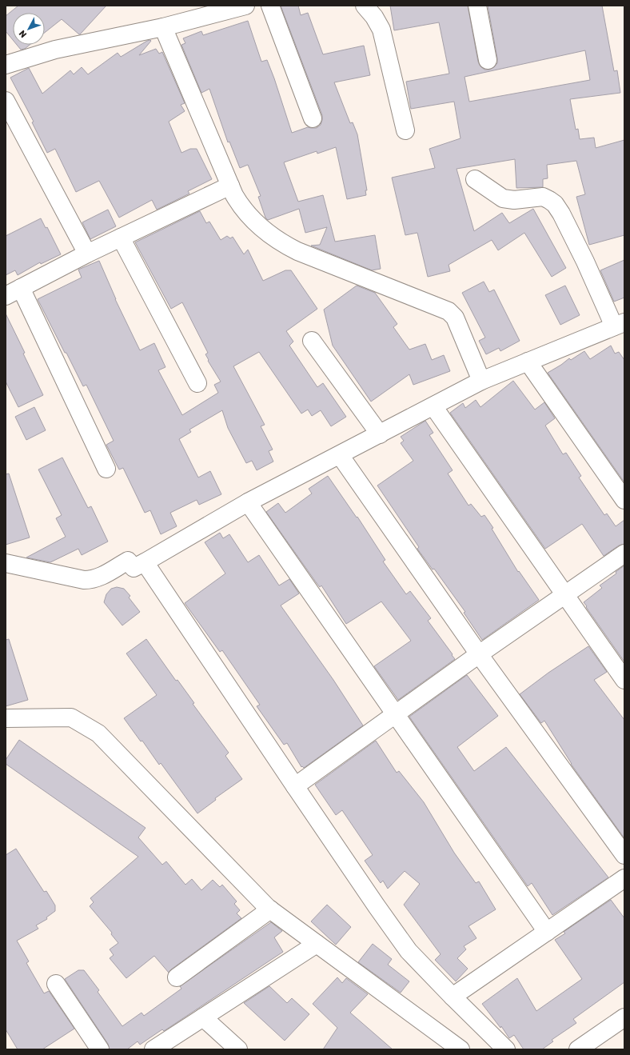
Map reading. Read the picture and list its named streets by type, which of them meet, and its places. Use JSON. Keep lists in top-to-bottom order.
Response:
{
  "north": "bottom left"
}
